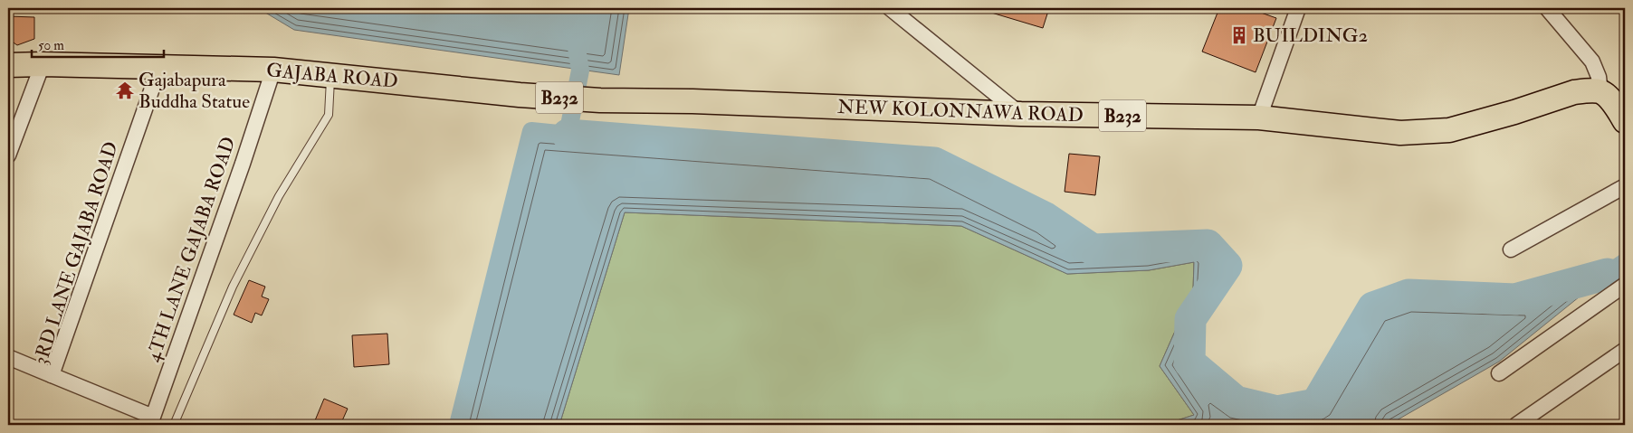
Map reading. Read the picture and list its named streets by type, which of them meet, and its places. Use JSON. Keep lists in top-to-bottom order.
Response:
{
  "streets": {
    "main road": ["GAJABA ROAD", "B232", "NEW KOLONNAWA ROAD"],
    "street": ["4TH LANE GAJABA ROAD", "3RD LANE GAJABA ROAD"]
  },
  "crossings": [
    ["GAJABA ROAD", "NEW KOLONNAWA ROAD"],
    ["GAJABA ROAD", "4TH LANE GAJABA ROAD"],
    ["GAJABA ROAD", "3RD LANE GAJABA ROAD"],
    ["4TH LANE GAJABA ROAD", "3RD LANE GAJABA ROAD"]
  ],
  "places": {
    "building": ["BUILDING2"],
    "temple": ["Gajabapura Buddha Statue"]
  },
  "scale_bar": "50 m"
}
